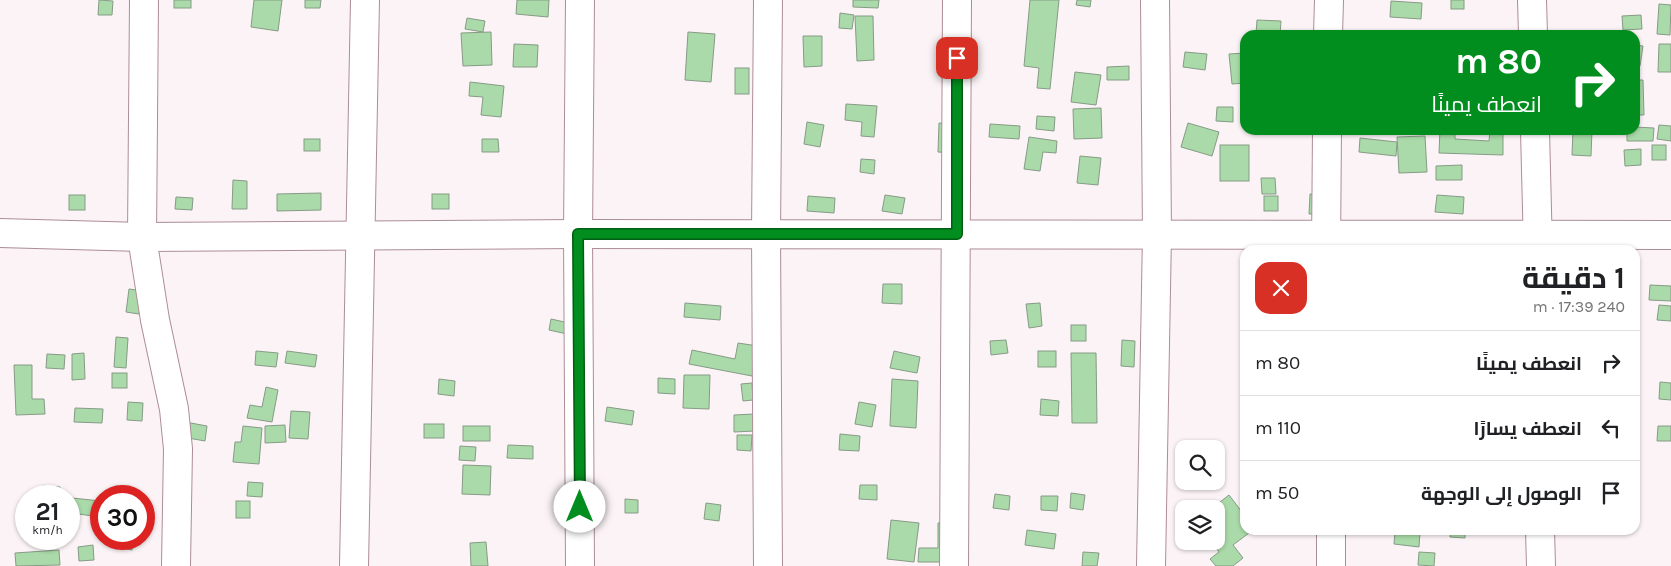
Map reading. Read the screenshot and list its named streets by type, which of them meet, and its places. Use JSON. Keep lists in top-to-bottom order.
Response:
{
  "page": {
    "turn": ["80 m", "انعطف يمينًا"],
    "heading": ["1 دقيقة", "240 m · 17:39"],
    "list": [
      {
        "name": "انعطف يمينًا",
        "value": "80 m"
      },
      {
        "name": "انعطف يسارًا",
        "value": "110 m"
      },
      {
        "name": "الوصول إلى الوجهة",
        "value": "50 m"
      }
    ],
    "speed": "21 km/h",
    "limit": "30"
  }
}
